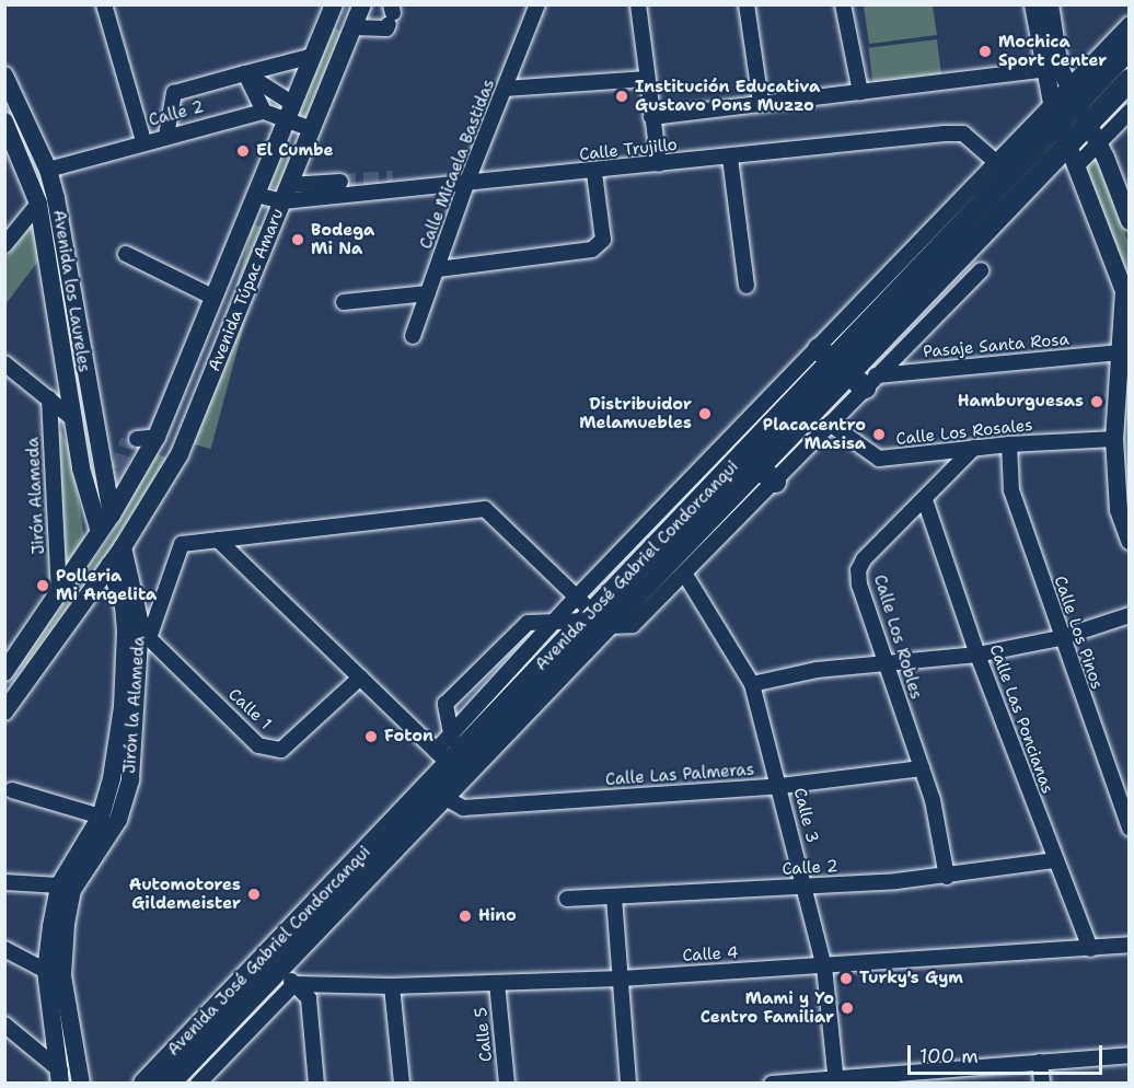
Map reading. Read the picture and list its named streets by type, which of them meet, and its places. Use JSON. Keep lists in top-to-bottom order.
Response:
{
  "streets": {
    "highway": ["Avenida José Gabriel Condorcanqui"],
    "main road": ["Avenida Túpac Amaru", "Avenida los Laureles", "Jirón la Alameda"],
    "street": [
      "Calle 2",
      "Calle Trujillo",
      "Calle Micaela Bastidas",
      "Pasaje Santa Rosa",
      "Calle Los Rosales",
      "Jirón Alameda",
      "Calle Los Pinos",
      "Calle Los Robles",
      "Calle 1",
      "Calle Las Poncianas",
      "Calle Las Palmeras",
      "Calle 3",
      "Calle 4",
      "Calle 5"
    ]
  },
  "crossings": [
    ["Calle 2", "Avenida Túpac Amaru"],
    ["Calle 2", "Avenida los Laureles"],
    ["Calle 2", "Calle Los Robles"],
    ["Calle 2", "Calle Las Poncianas"],
    ["Calle 2", "Calle 3"],
    ["Calle Trujillo", "Calle Micaela Bastidas"],
    ["Calle Trujillo", "Avenida Túpac Amaru"],
    ["Avenida Túpac Amaru", "Avenida los Laureles"],
    ["Avenida Túpac Amaru", "Jirón Alameda"],
    ["Avenida Túpac Amaru", "Jirón la Alameda"],
    ["Pasaje Santa Rosa", "Avenida José Gabriel Condorcanqui"],
    ["Calle Los Rosales", "Calle Los Pinos"],
    ["Calle Los Rosales", "Calle Los Robles"],
    ["Avenida José Gabriel Condorcanqui", "Calle Las Palmeras"],
    ["Avenida José Gabriel Condorcanqui", "Calle 4"],
    ["Calle Los Robles", "Calle Las Poncianas"],
    ["Calle Los Robles", "Calle Las Palmeras"],
    ["Jirón la Alameda", "Calle 1"],
    ["Calle Las Poncianas", "Calle 4"],
    ["Calle Las Palmeras", "Calle 3"],
    ["Calle 3", "Calle 4"],
    ["Calle 4", "Calle 5"]
  ],
  "places": [
    "Mochica Sport Center",
    "Institución Educativa Gustavo Pons Muzzo",
    "El Cumbe",
    "Bodega Mi Na",
    "Hamburguesas",
    "Distribuidor Melamuebles",
    "Placacentro Masisa",
    "Polleria Mi Angelita",
    "Foton",
    "Automotores Gildemeister",
    "Hino",
    "Turky's Gym",
    "Mami y Yo Centro Familiar"
  ],
  "scale_bar": "100 m"
}
